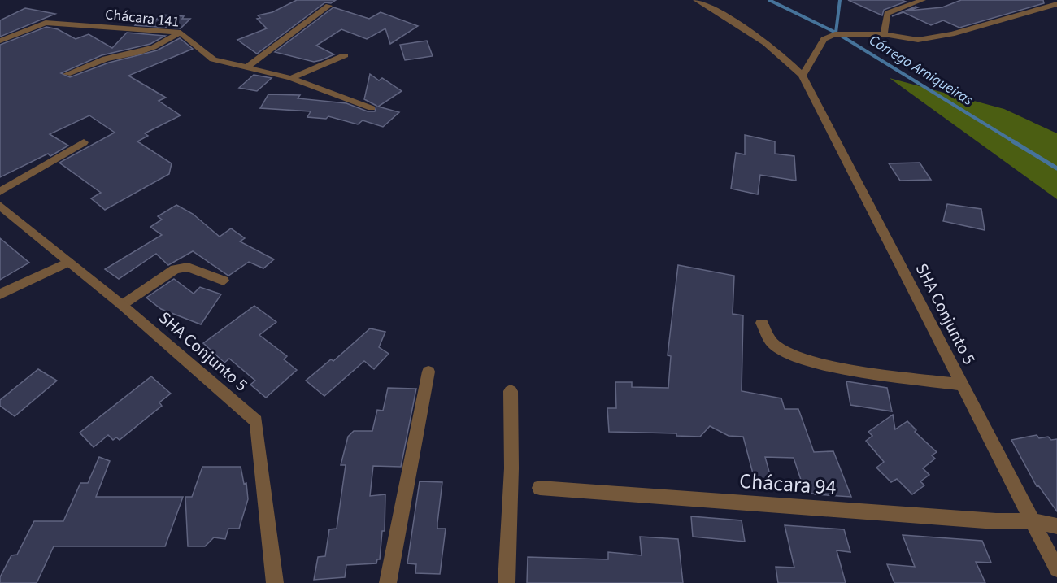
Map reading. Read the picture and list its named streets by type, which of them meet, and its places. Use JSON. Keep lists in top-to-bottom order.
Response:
{
  "streets": {
    "street": ["Chácara 141", "SHA Conjunto 5", "Chácara 94"]
  },
  "crossings": [
    ["SHA Conjunto 5", "Chácara 94"]
  ],
  "water": ["Córrego Arniqueiras"]
}
